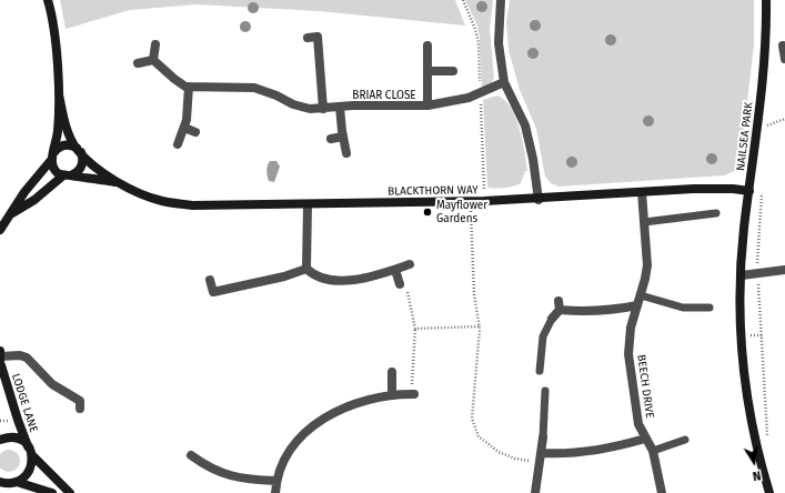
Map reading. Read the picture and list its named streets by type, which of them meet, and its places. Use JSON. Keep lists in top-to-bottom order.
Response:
{
  "streets": {
    "street": [
      "BRIAR CLOSE",
      "NAILSEA PARK",
      "BLACKTHORN WAY",
      "BEECH DRIVE",
      "LODGE LANE"
    ]
  },
  "crossings": [
    ["NAILSEA PARK", "BLACKTHORN WAY"],
    ["BLACKTHORN WAY", "BEECH DRIVE"]
  ],
  "places": ["Mayflower Gardens"],
  "north": "bottom"
}
